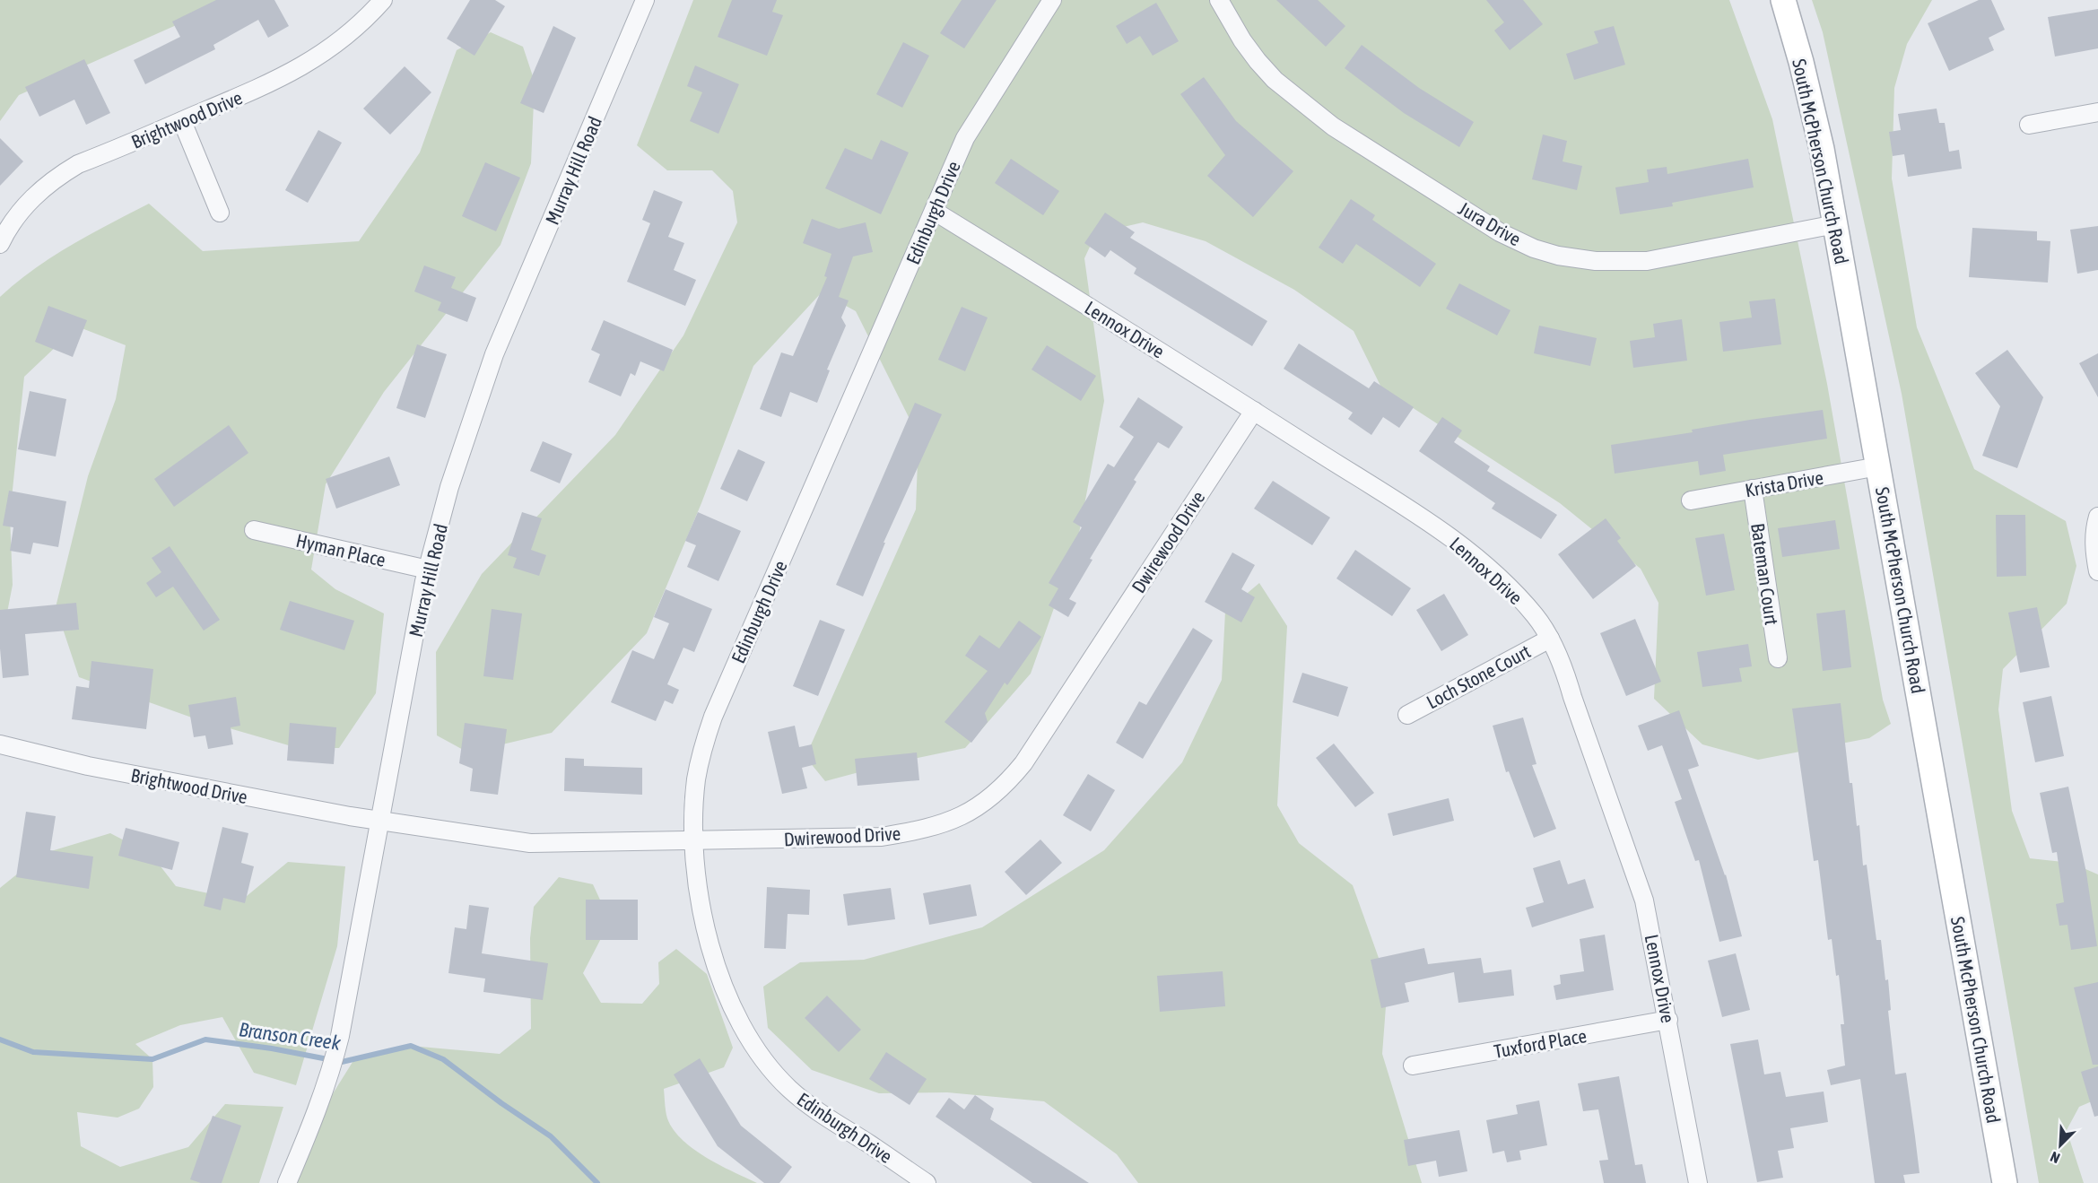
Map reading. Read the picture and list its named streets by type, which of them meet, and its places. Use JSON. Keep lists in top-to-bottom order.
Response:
{
  "streets": {
    "main road": ["South McPherson Church Road"],
    "street": [
      "Brightwood Drive",
      "Murray Hill Road",
      "Edinburgh Drive",
      "Jura Drive",
      "Lennox Drive",
      "Krista Drive",
      "Dwirewood Drive",
      "Hyman Place",
      "Bateman Court",
      "Loch Stone Court",
      "Tuxford Place"
    ]
  },
  "crossings": [
    ["Brightwood Drive", "Murray Hill Road"],
    ["Brightwood Drive", "Dwirewood Drive"],
    ["South McPherson Church Road", "Jura Drive"],
    ["South McPherson Church Road", "Krista Drive"],
    ["Murray Hill Road", "Dwirewood Drive"],
    ["Murray Hill Road", "Hyman Place"],
    ["Edinburgh Drive", "Lennox Drive"],
    ["Edinburgh Drive", "Dwirewood Drive"],
    ["Lennox Drive", "Dwirewood Drive"],
    ["Lennox Drive", "Loch Stone Court"],
    ["Lennox Drive", "Tuxford Place"],
    ["Krista Drive", "Bateman Court"]
  ],
  "water": ["Branson Creek"],
  "north": "bottom left"
}
